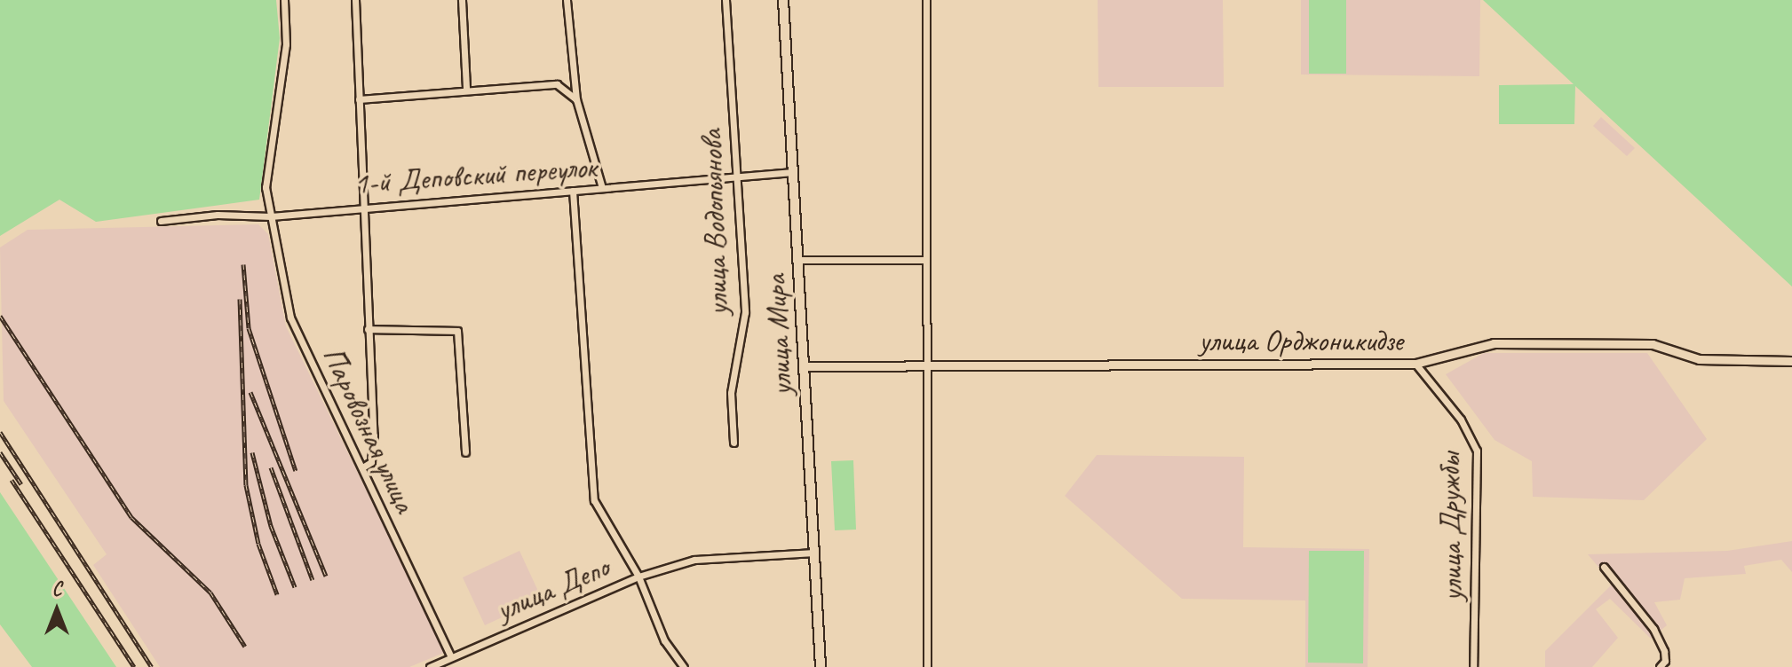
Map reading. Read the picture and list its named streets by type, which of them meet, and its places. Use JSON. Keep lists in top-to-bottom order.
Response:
{
  "streets": {
    "main road": ["улица Мира"],
    "street": [
      "1-й Деповский переулок",
      "улица Водопьянова",
      "улица Орджоникидзе",
      "Паровозная улица",
      "улица Дружбы",
      "улица Депо"
    ]
  },
  "crossings": [
    ["1-й Деповский переулок", "улица Водопьянова"],
    ["1-й Деповский переулок", "улица Мира"],
    ["1-й Деповский переулок", "Паровозная улица"],
    ["улица Мира", "улица Орджоникидзе"],
    ["улица Орджоникидзе", "улица Дружбы"],
    ["Паровозная улица", "улица Депо"]
  ],
  "north": "top"
}
